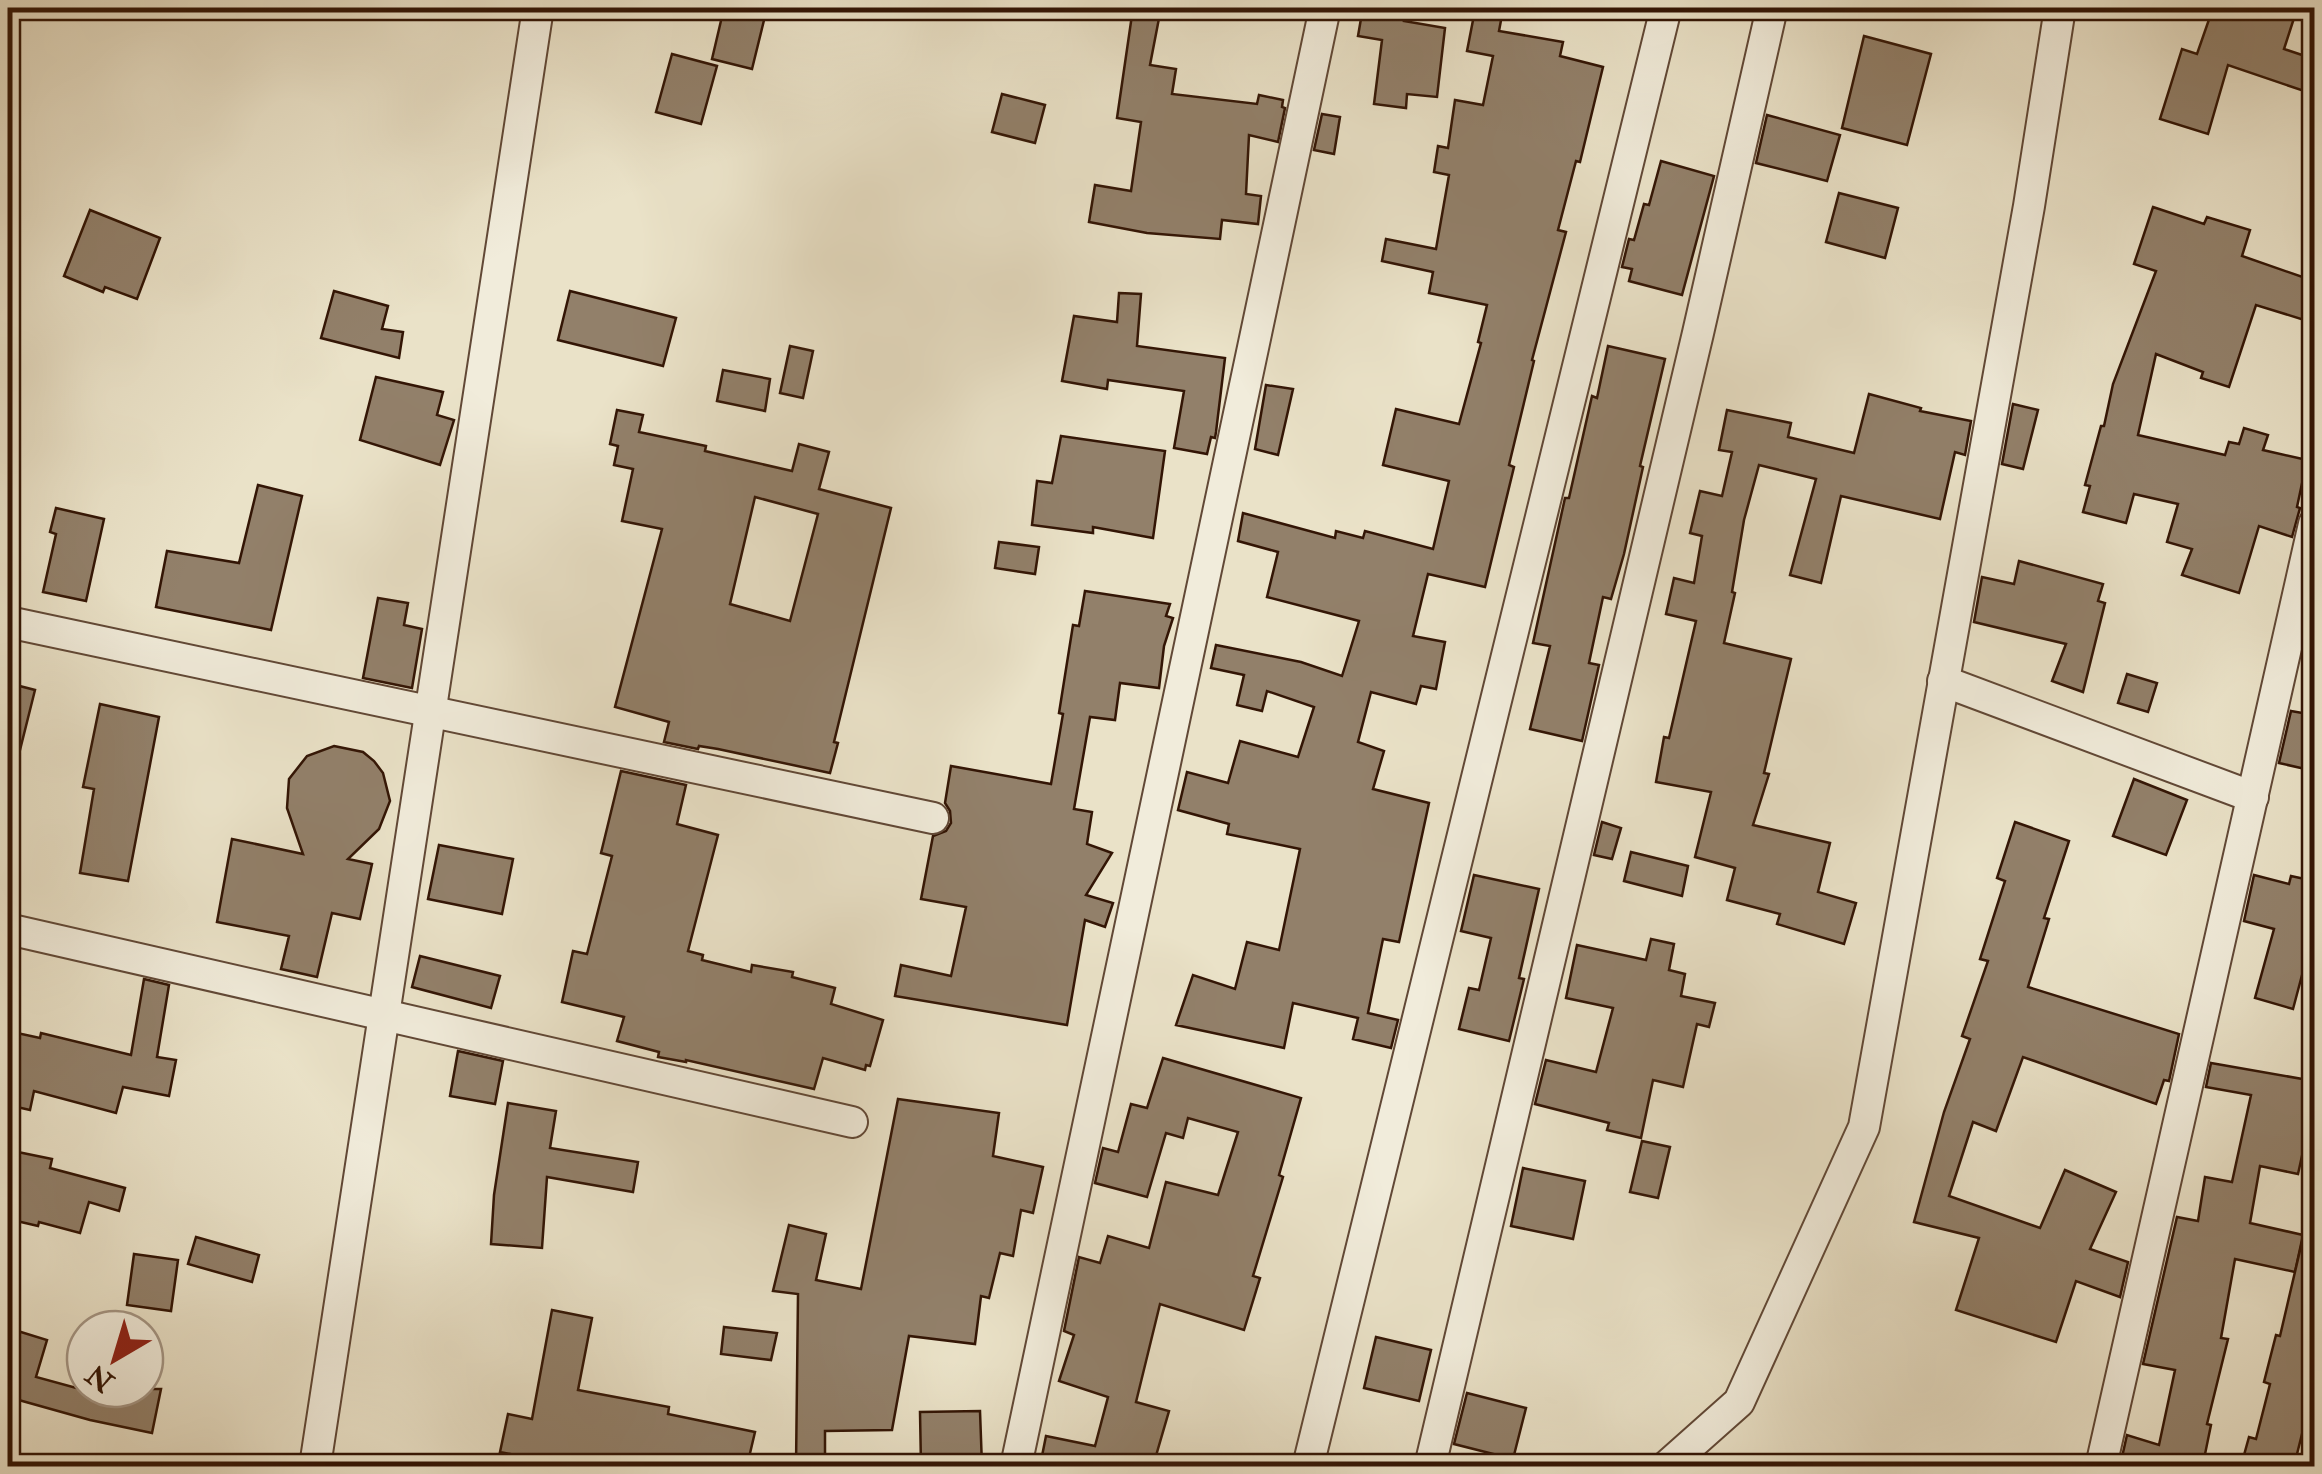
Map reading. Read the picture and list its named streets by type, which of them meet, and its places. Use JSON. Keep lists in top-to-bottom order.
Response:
{
  "north": "bottom left"
}
